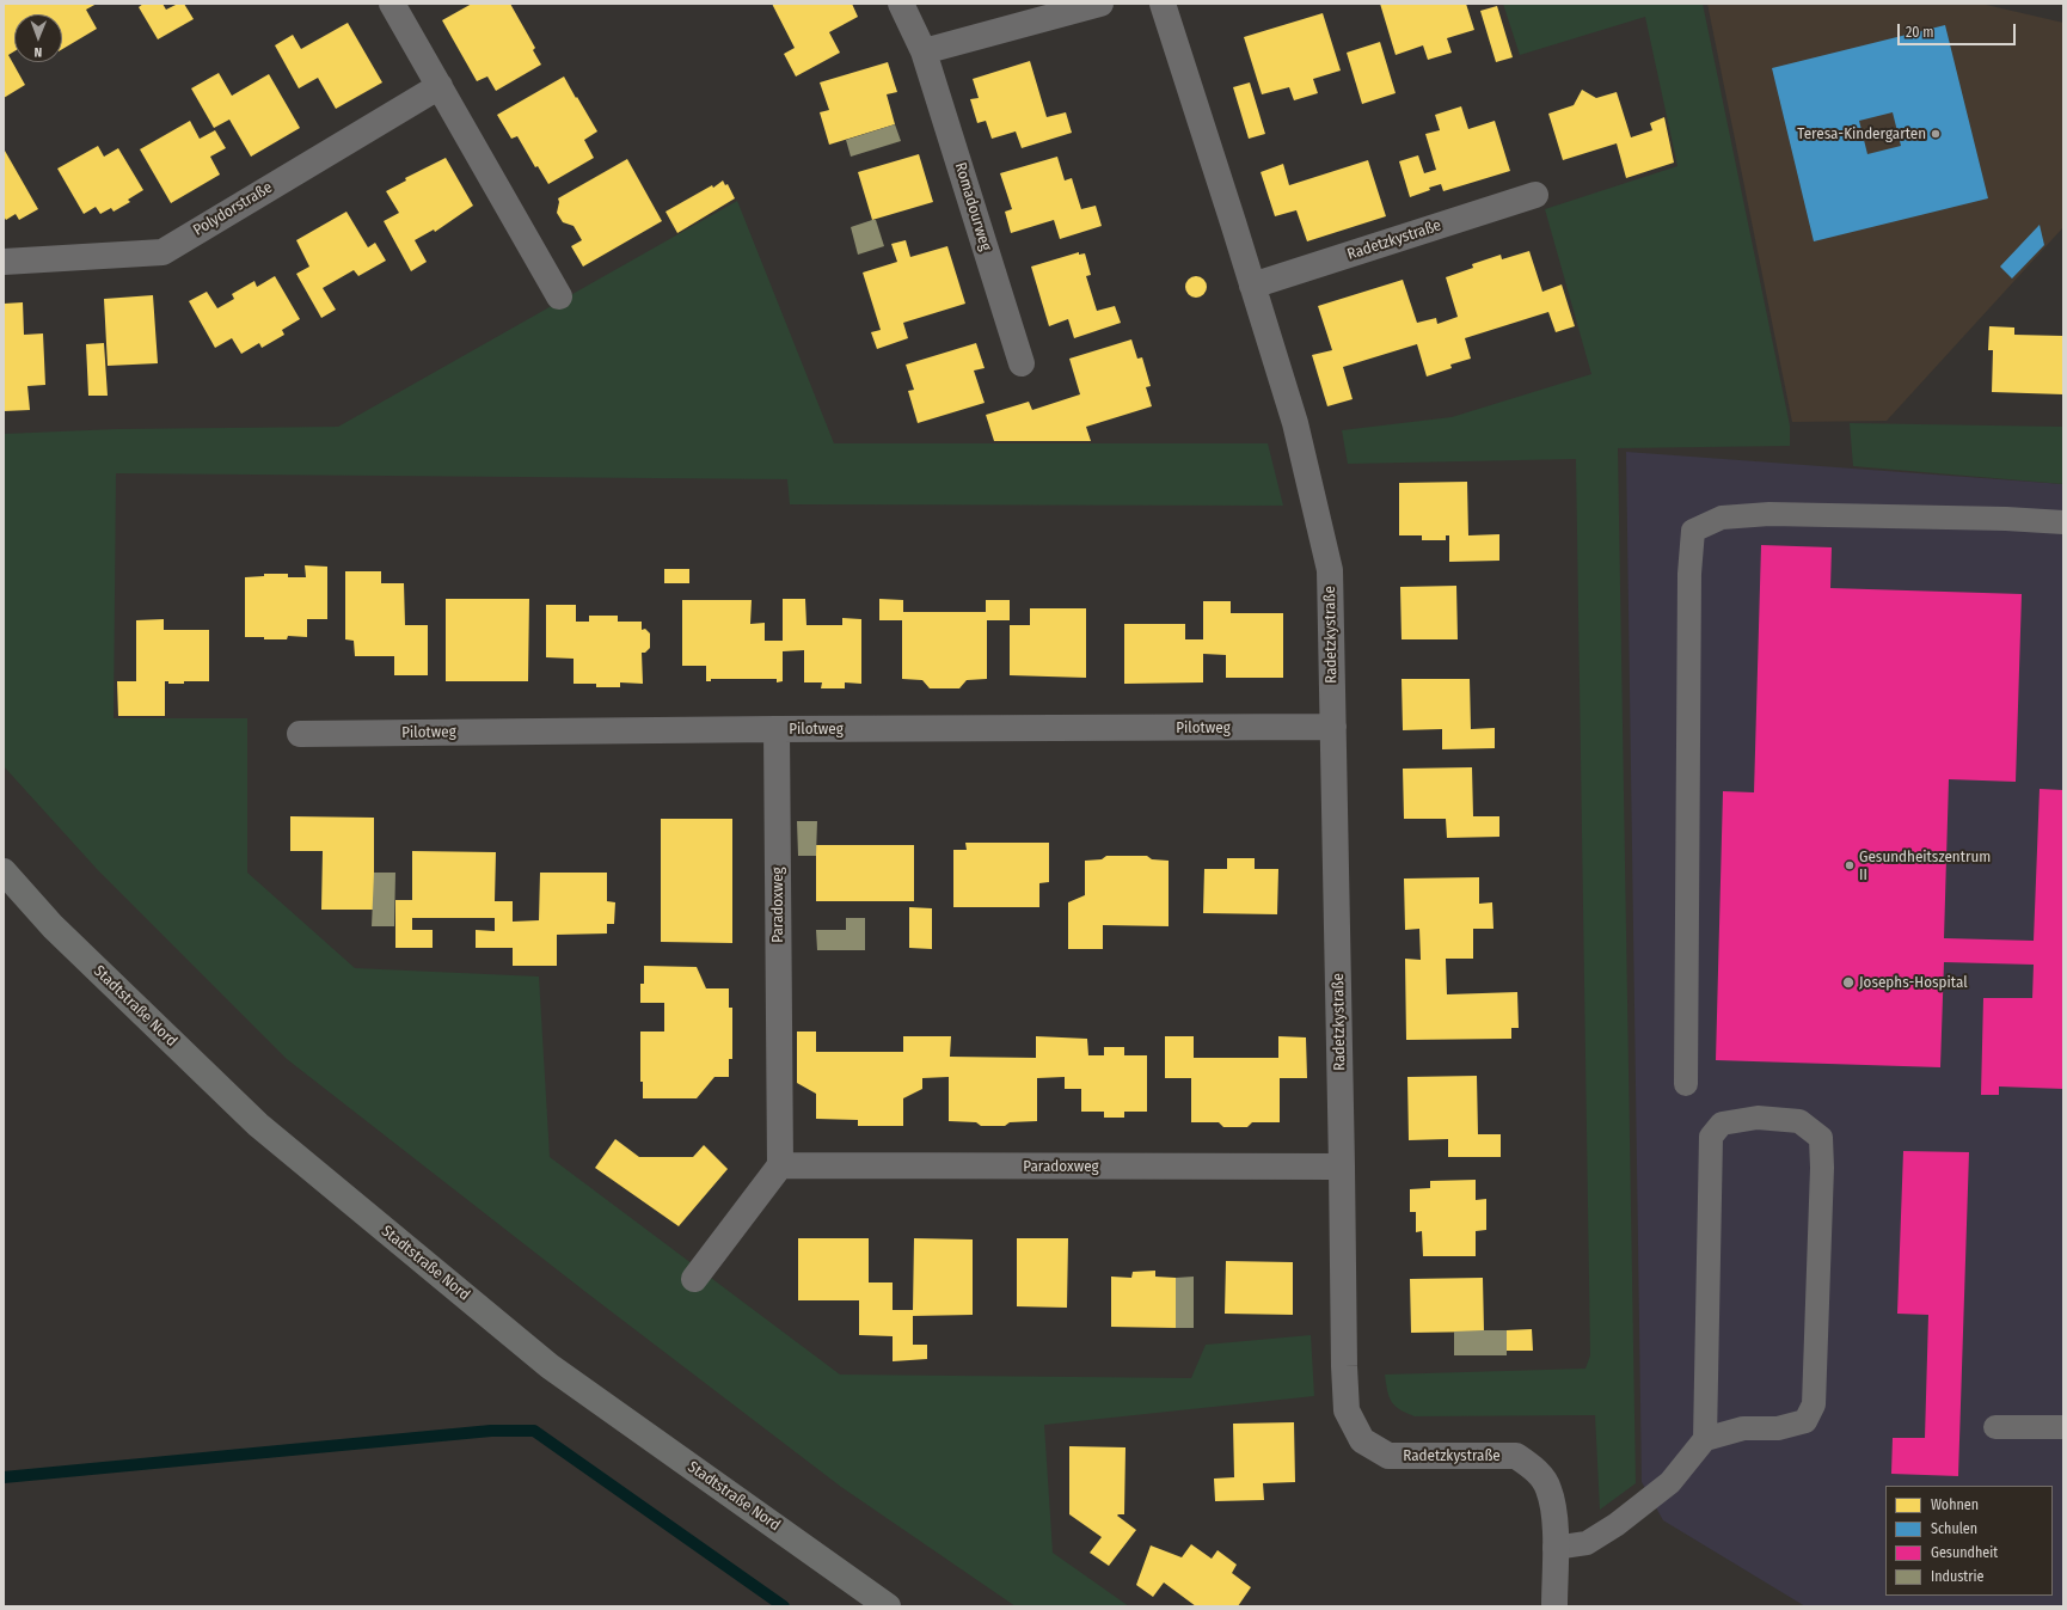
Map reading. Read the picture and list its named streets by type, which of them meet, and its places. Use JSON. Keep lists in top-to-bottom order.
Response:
{
  "streets": {
    "main road": ["Stadtstraße Nord"],
    "street": [
      "Romadourweg",
      "Polydorstraße",
      "Radetzkystraße",
      "Pilotweg",
      "Paradoxweg"
    ]
  },
  "crossings": [
    ["Radetzkystraße", "Pilotweg"],
    ["Radetzkystraße", "Paradoxweg"],
    ["Pilotweg", "Paradoxweg"]
  ],
  "places": ["Teresa-Kindergarten", "Gesundheitszentrum II", "Josephs-Hospital"],
  "legend": [
    "Wohnen",
    "Schulen",
    "Gesundheit",
    "Industrie"
  ],
  "scale_bar": "20 m",
  "north": "bottom"
}
